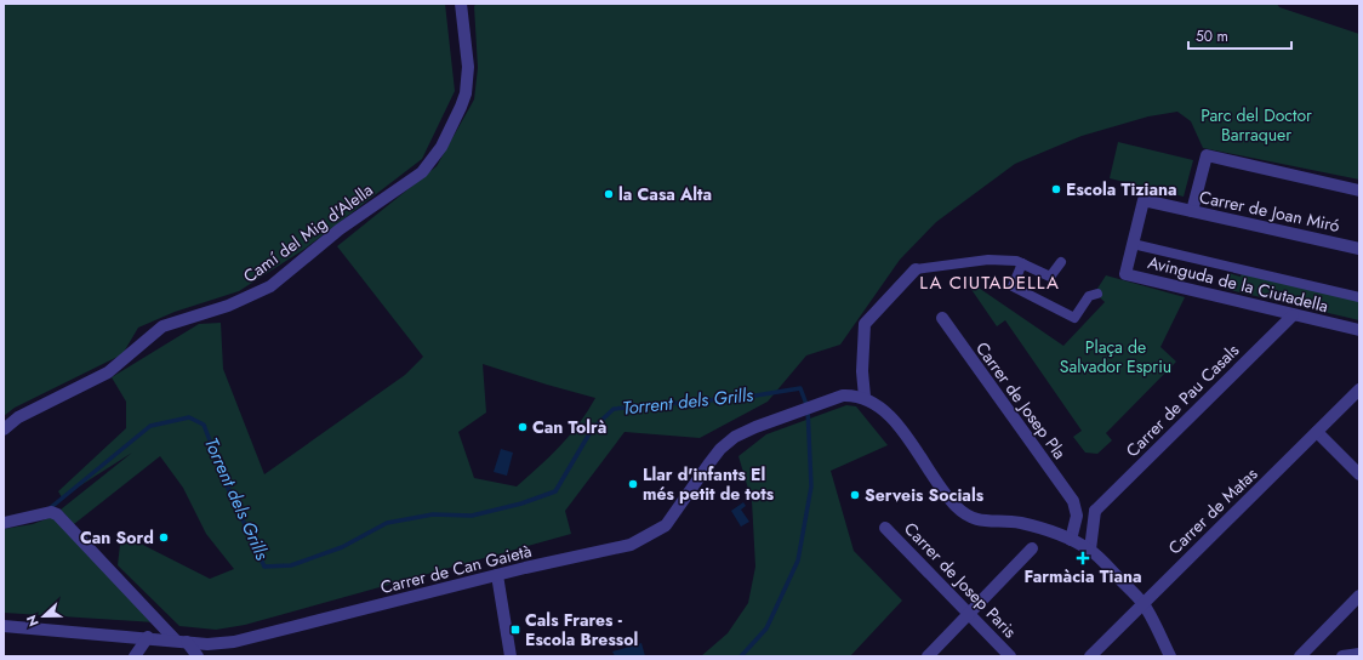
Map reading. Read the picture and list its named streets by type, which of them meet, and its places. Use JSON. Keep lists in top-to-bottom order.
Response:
{
  "streets": {
    "street": [
      "Carrer de Joan Miró",
      "Camí del Mig d'Alella",
      "Avinguda de la Ciutadella",
      "Carrer de Josep Pla",
      "Carrer de Pau Casals",
      "Carrer de Matas",
      "Carrer de Can Gaietà",
      "Carrer de Josep Paris"
    ]
  },
  "crossings": [
    ["Carrer de Joan Miró", "Avinguda de la Ciutadella"],
    ["Avinguda de la Ciutadella", "Carrer de Pau Casals"]
  ],
  "districts": ["LA CIUTADELLA"],
  "water": ["Torrent dels Grills"],
  "parks": ["Parc del Doctor Barraquer", "Plaça de Salvador Espriu"],
  "places": {
    "other": [
      "Escola Tiziana",
      "la Casa Alta",
      "Can Tolrà",
      "Llar d'infants El més petit de tots",
      "Serveis Socials",
      "Can Sord"
    ],
    "health": ["Farmàcia Tiana"],
    "transit": ["Cals Frares - Escola Bressol"]
  },
  "scale_bar": "50 m",
  "north": "left"
}
